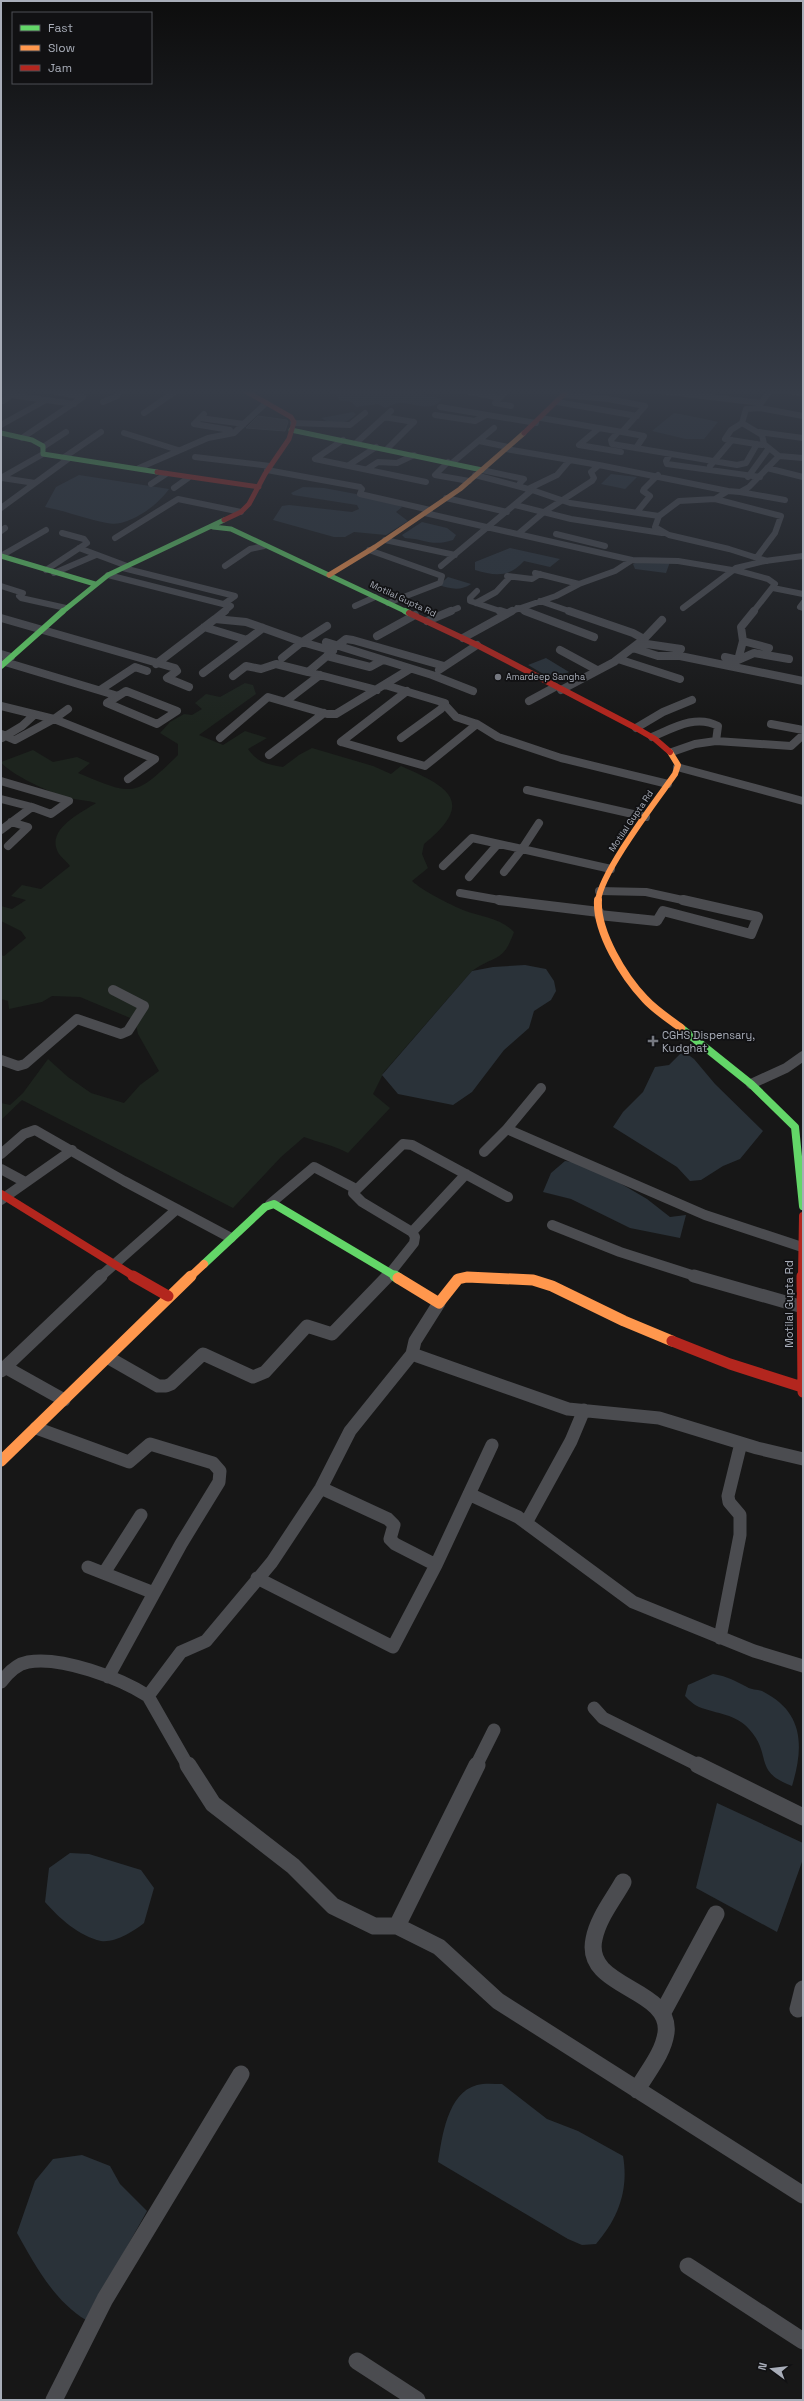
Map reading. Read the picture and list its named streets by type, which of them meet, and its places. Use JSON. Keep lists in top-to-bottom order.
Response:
{
  "streets": {
    "street": ["Motilal Gupta Rd"]
  },
  "places": {
    "other": ["Amardeep Sangha"],
    "health": ["CGHS Dispensary, Kudghat"]
  },
  "legend": ["Fast", "Slow", "Jam"],
  "north": "left"
}
